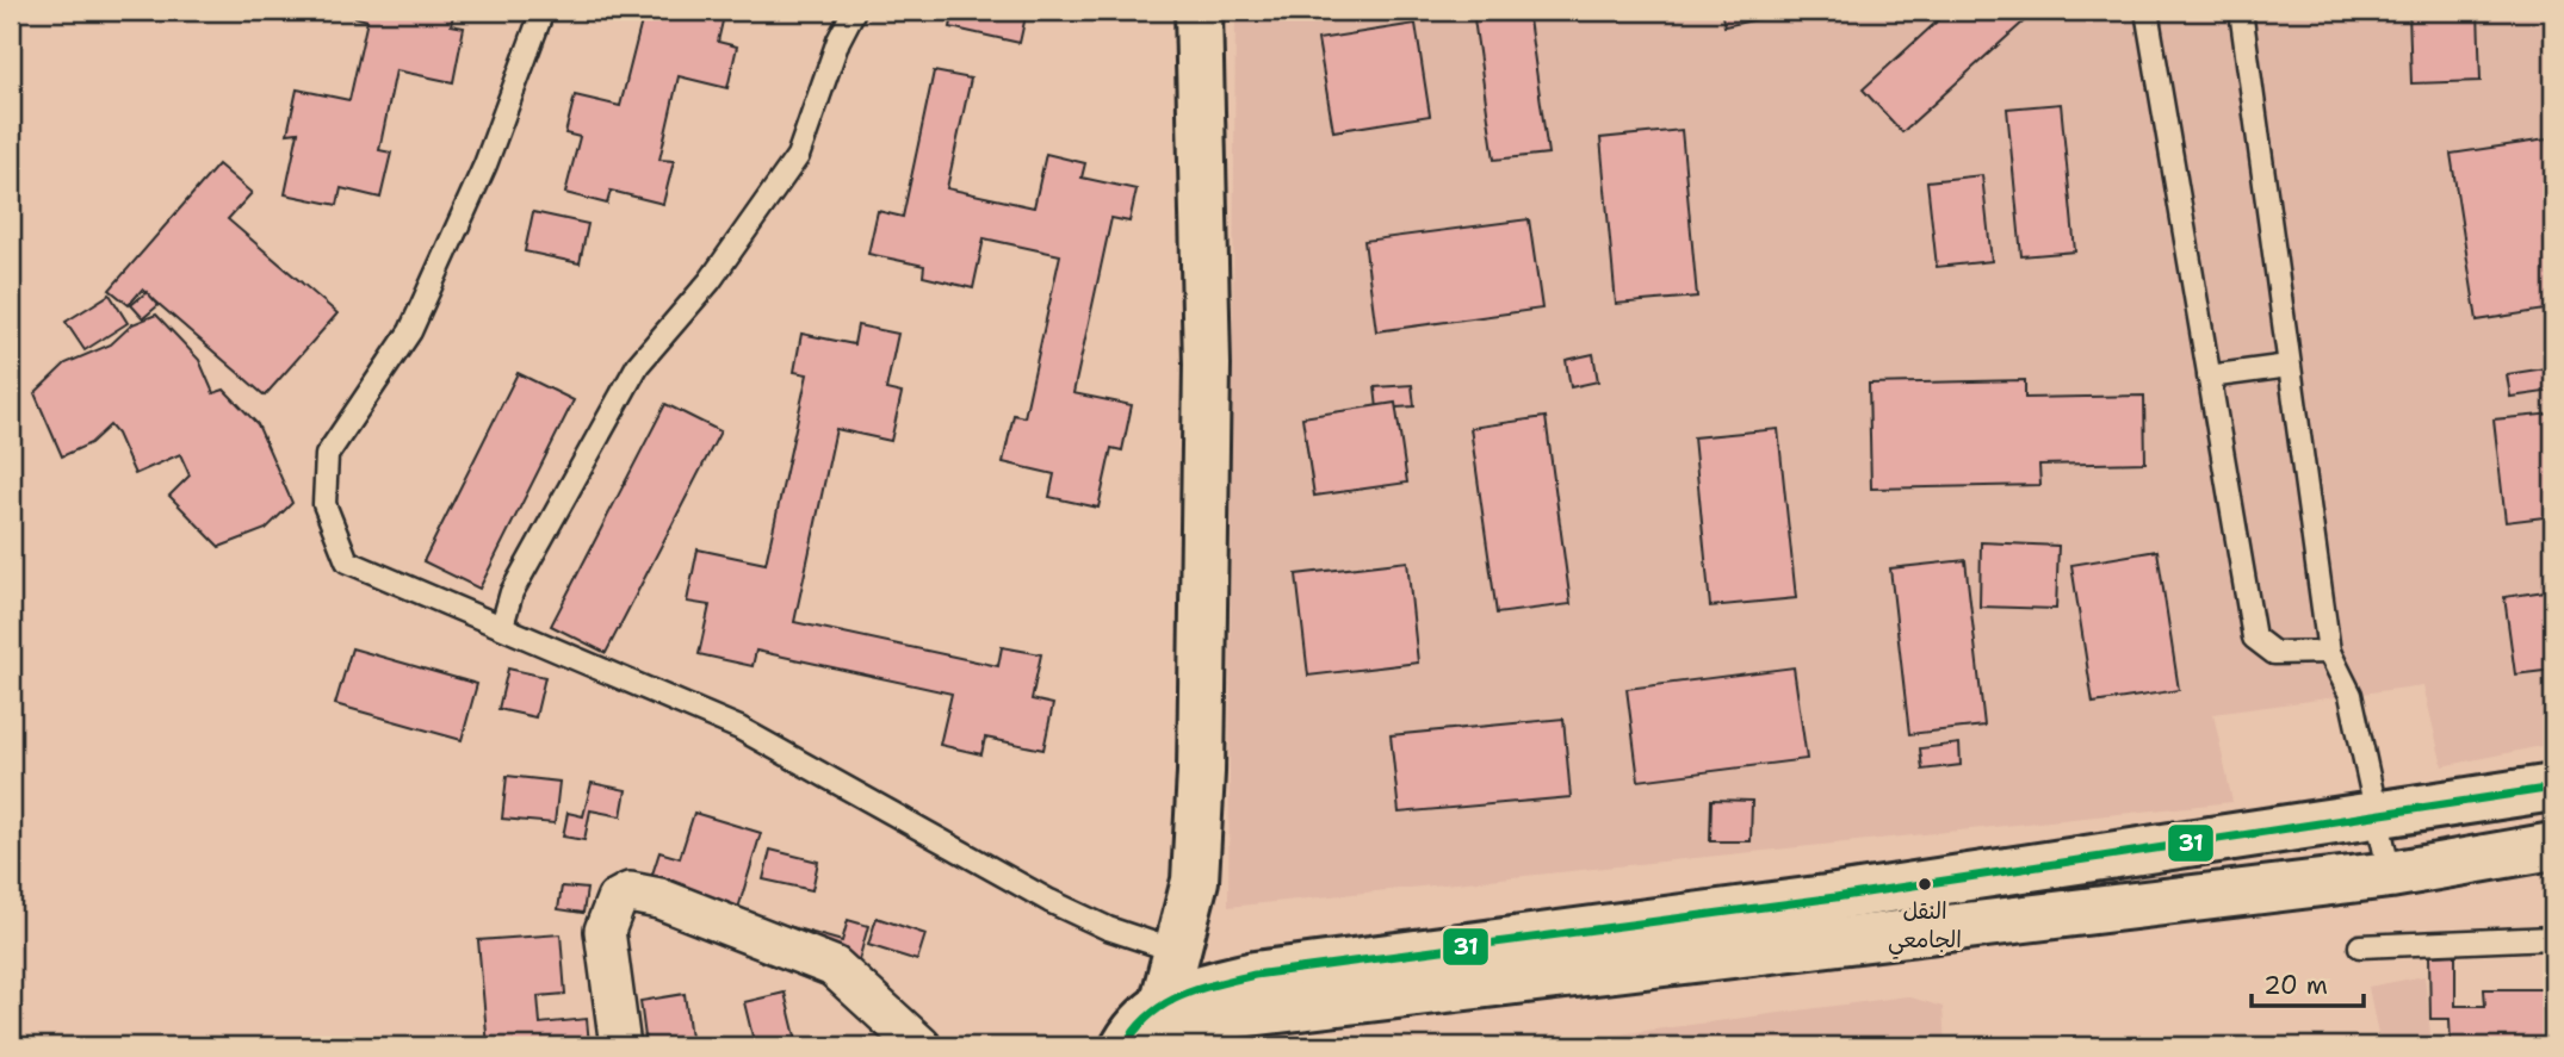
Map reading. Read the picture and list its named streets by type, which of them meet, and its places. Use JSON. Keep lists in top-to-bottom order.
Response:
{
  "places": ["النقل الجامعي"],
  "lines": ["transit line 31"],
  "scale_bar": "20 m"
}
